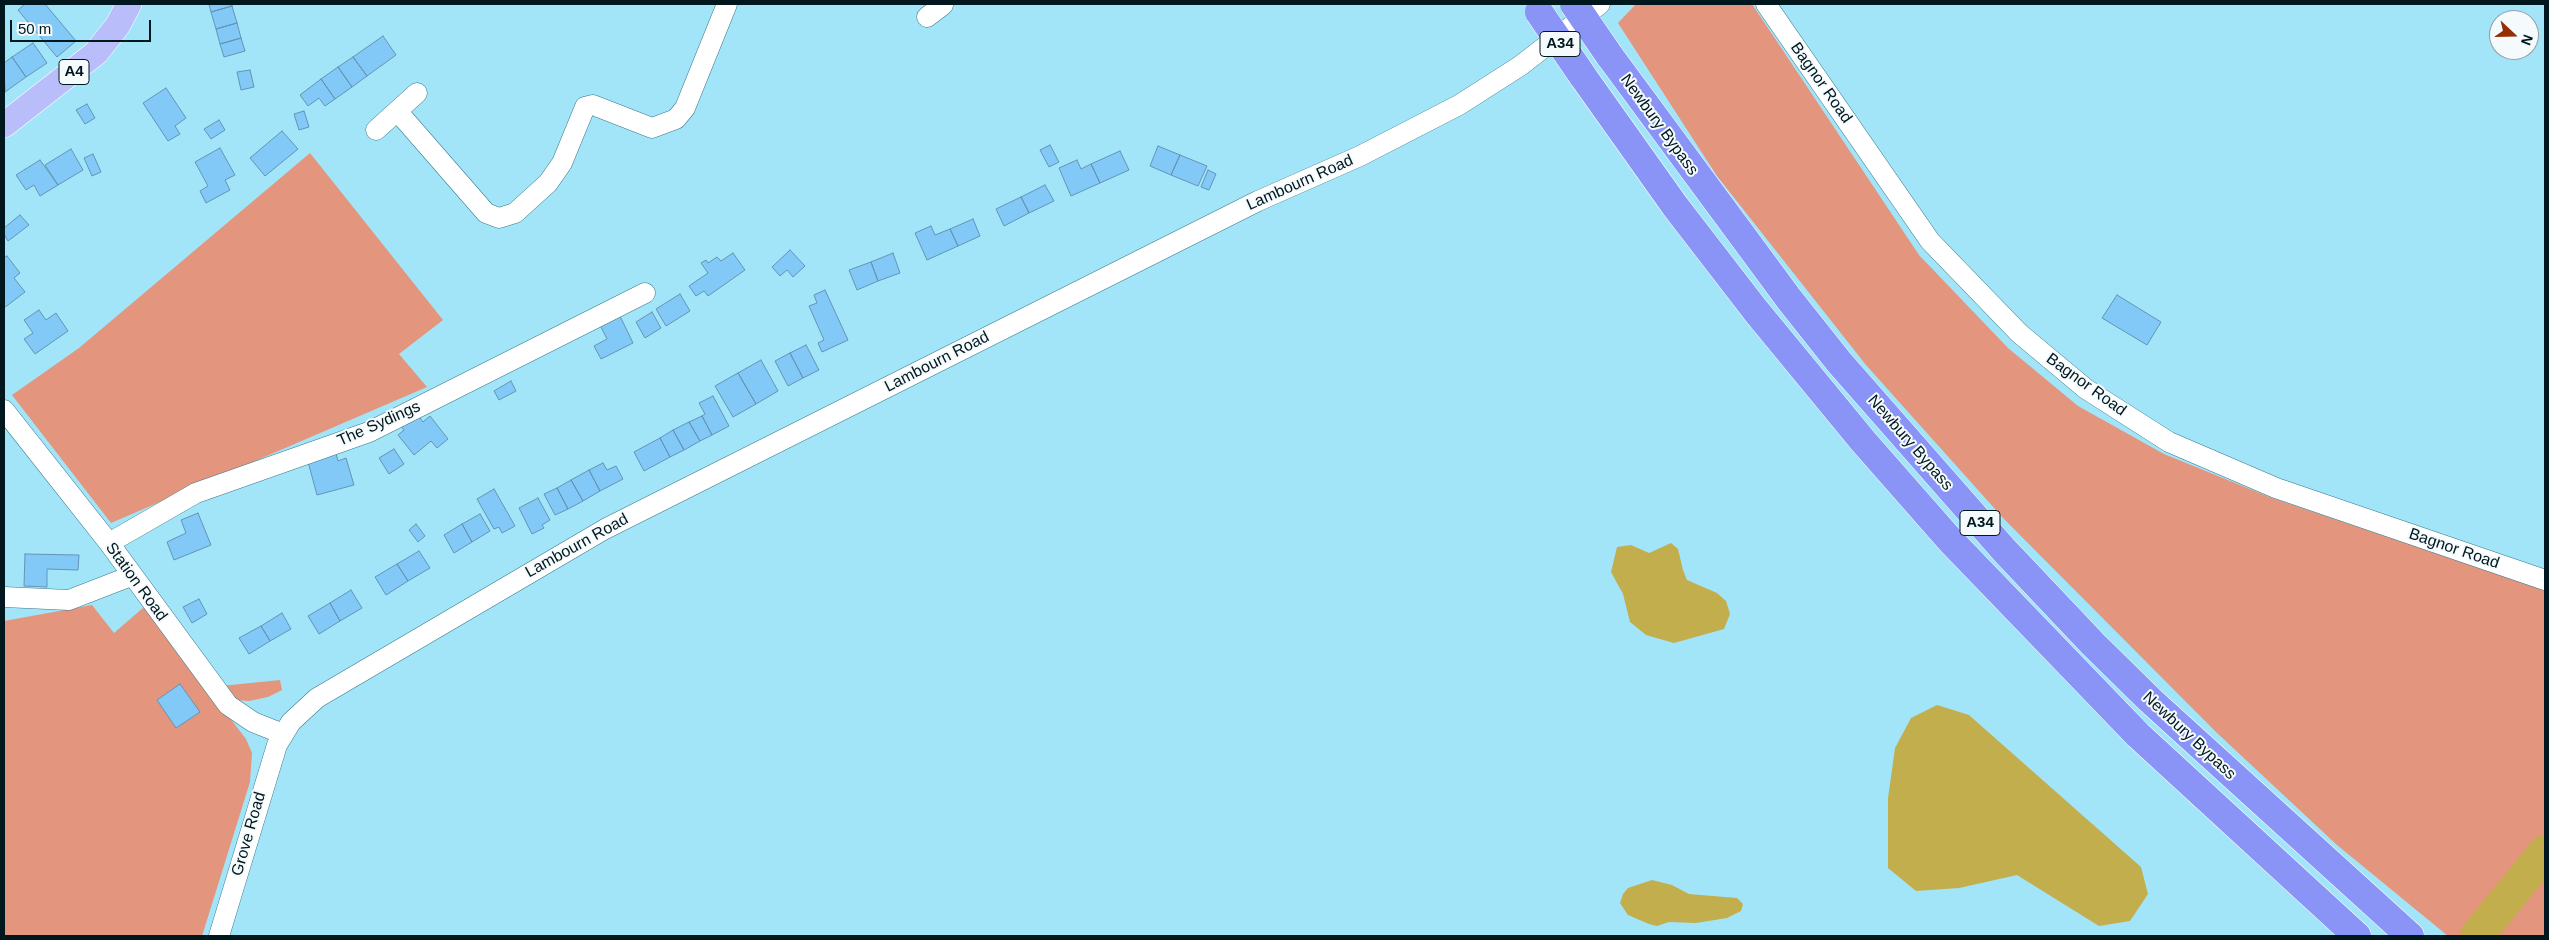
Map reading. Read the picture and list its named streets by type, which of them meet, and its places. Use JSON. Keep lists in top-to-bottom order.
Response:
{
  "streets": {
    "highway": ["A34", "Newbury Bypass"],
    "main road": ["A4"],
    "street": [
      "Bagnor Road",
      "Lambourn Road",
      "The Sydings",
      "Station Road",
      "Grove Road"
    ]
  },
  "crossings": [
    ["Lambourn Road", "Station Road"],
    ["Lambourn Road", "Grove Road"],
    ["The Sydings", "Station Road"],
    ["Station Road", "Grove Road"]
  ],
  "scale_bar": "50 m",
  "north": "right"
}
